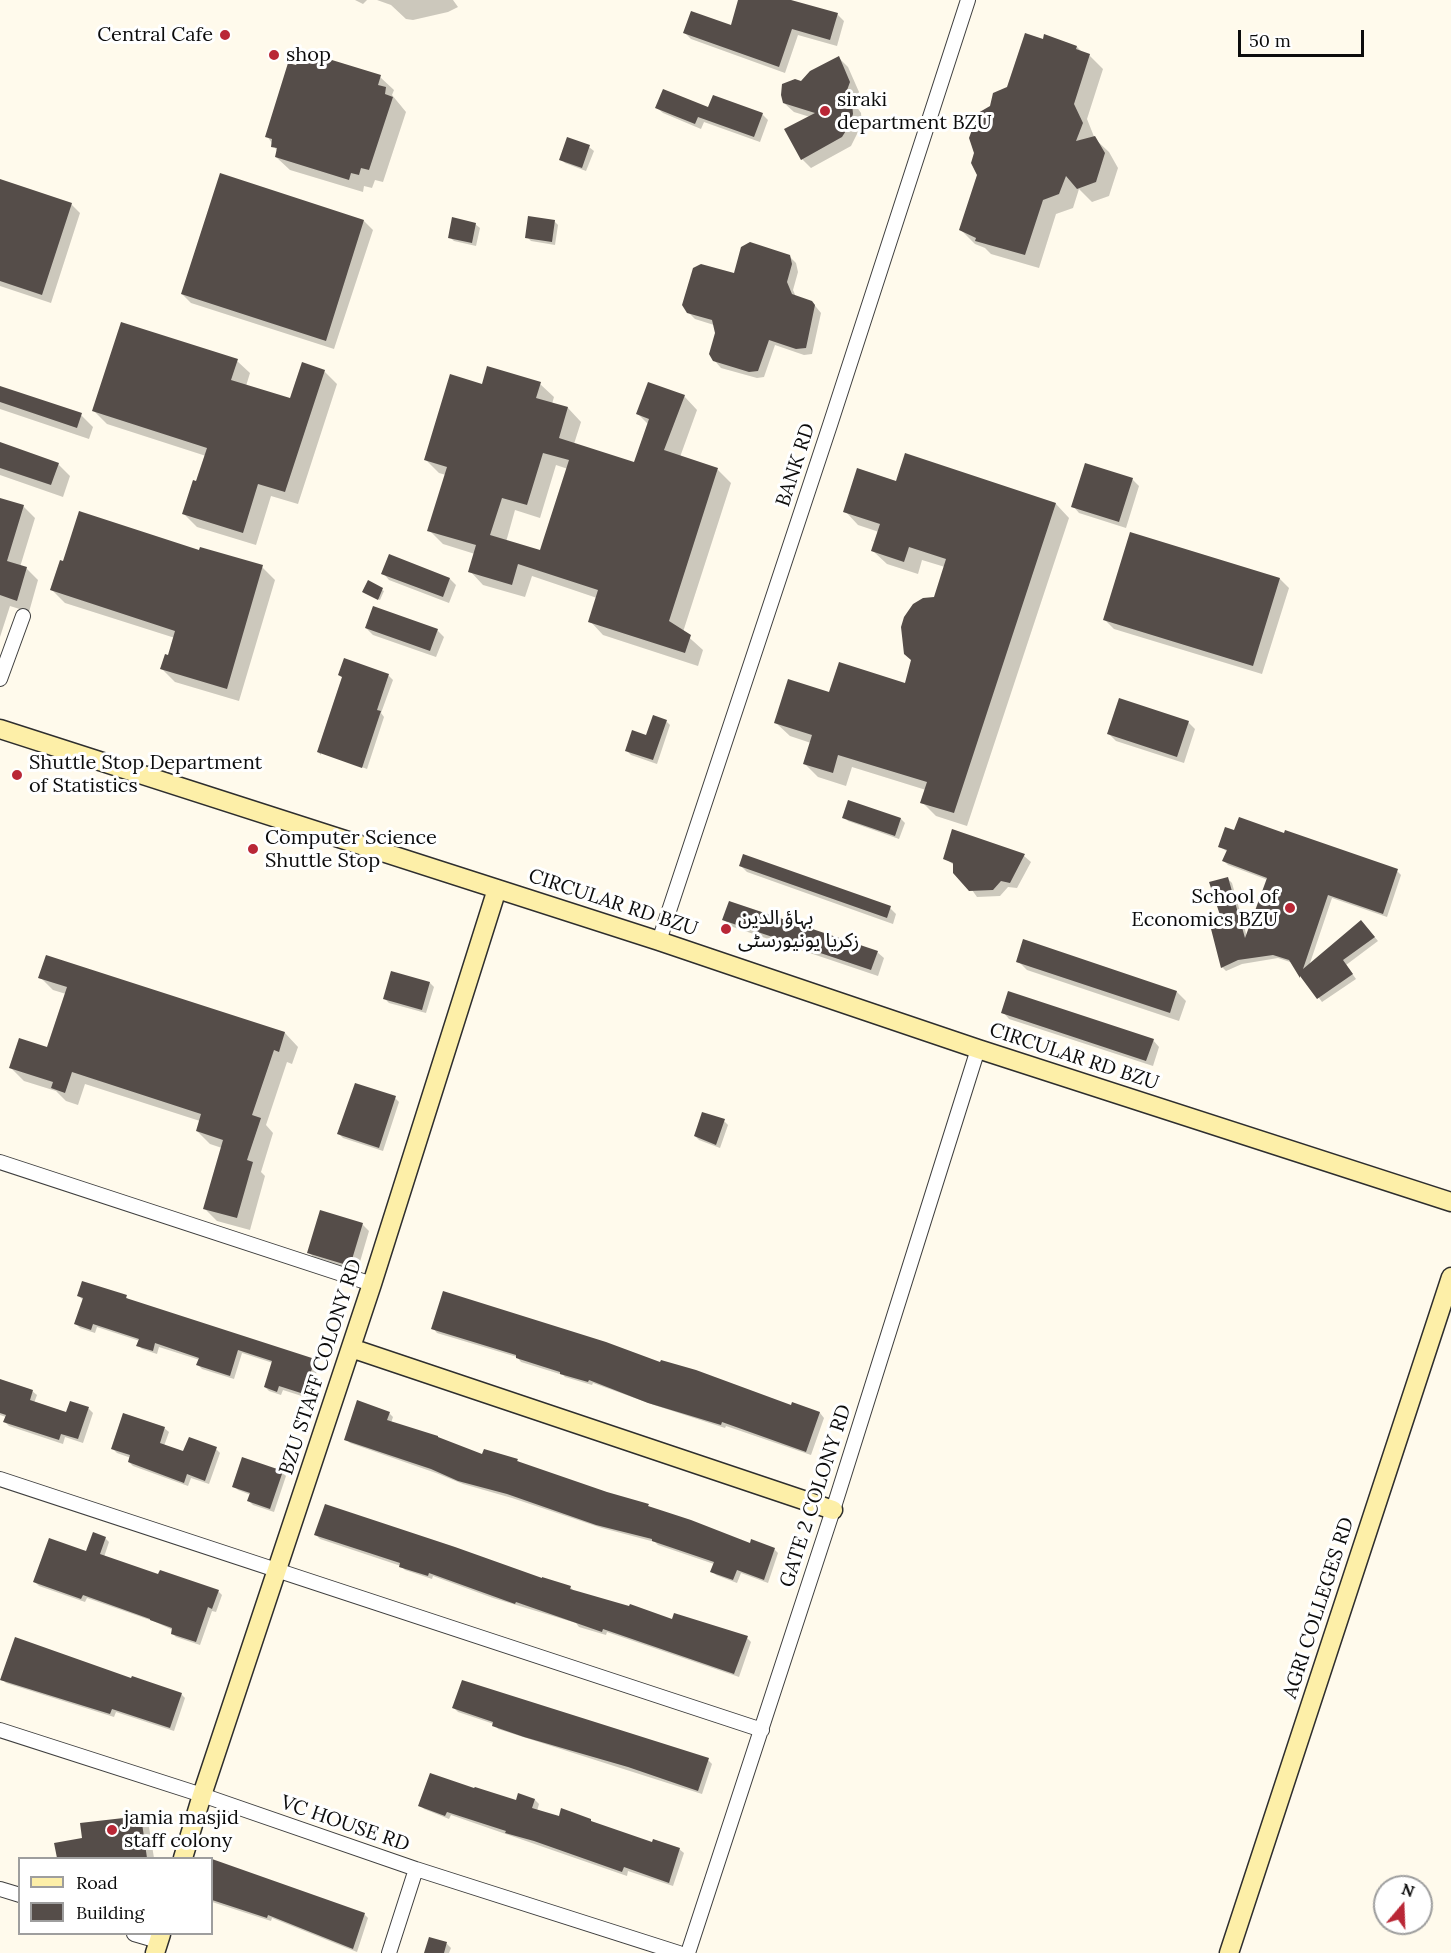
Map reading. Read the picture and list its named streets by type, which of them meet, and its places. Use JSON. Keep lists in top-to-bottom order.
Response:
{
  "streets": {
    "street": [
      "BANK RD",
      "CIRCULAR RD BZU",
      "BZU STAFF COLONY RD",
      "GATE 2 COLONY RD",
      "AGRI COLLEGES RD",
      "VC HOUSE RD"
    ]
  },
  "crossings": [
    ["BANK RD", "CIRCULAR RD BZU"],
    ["CIRCULAR RD BZU", "BZU STAFF COLONY RD"],
    ["CIRCULAR RD BZU", "GATE 2 COLONY RD"],
    ["BZU STAFF COLONY RD", "VC HOUSE RD"]
  ],
  "places": [
    "Central Cafe",
    "shop",
    "siraki department BZU",
    "Shuttle Stop Department of Statistics",
    "Computer Science Shuttle Stop",
    "School of Economics BZU",
    "بہاؤ الدین زکریا یونیورسٹی",
    "jamia masjid staff colony"
  ],
  "legend": ["Road", "Building"],
  "scale_bar": "50 m",
  "north": "top"
}
